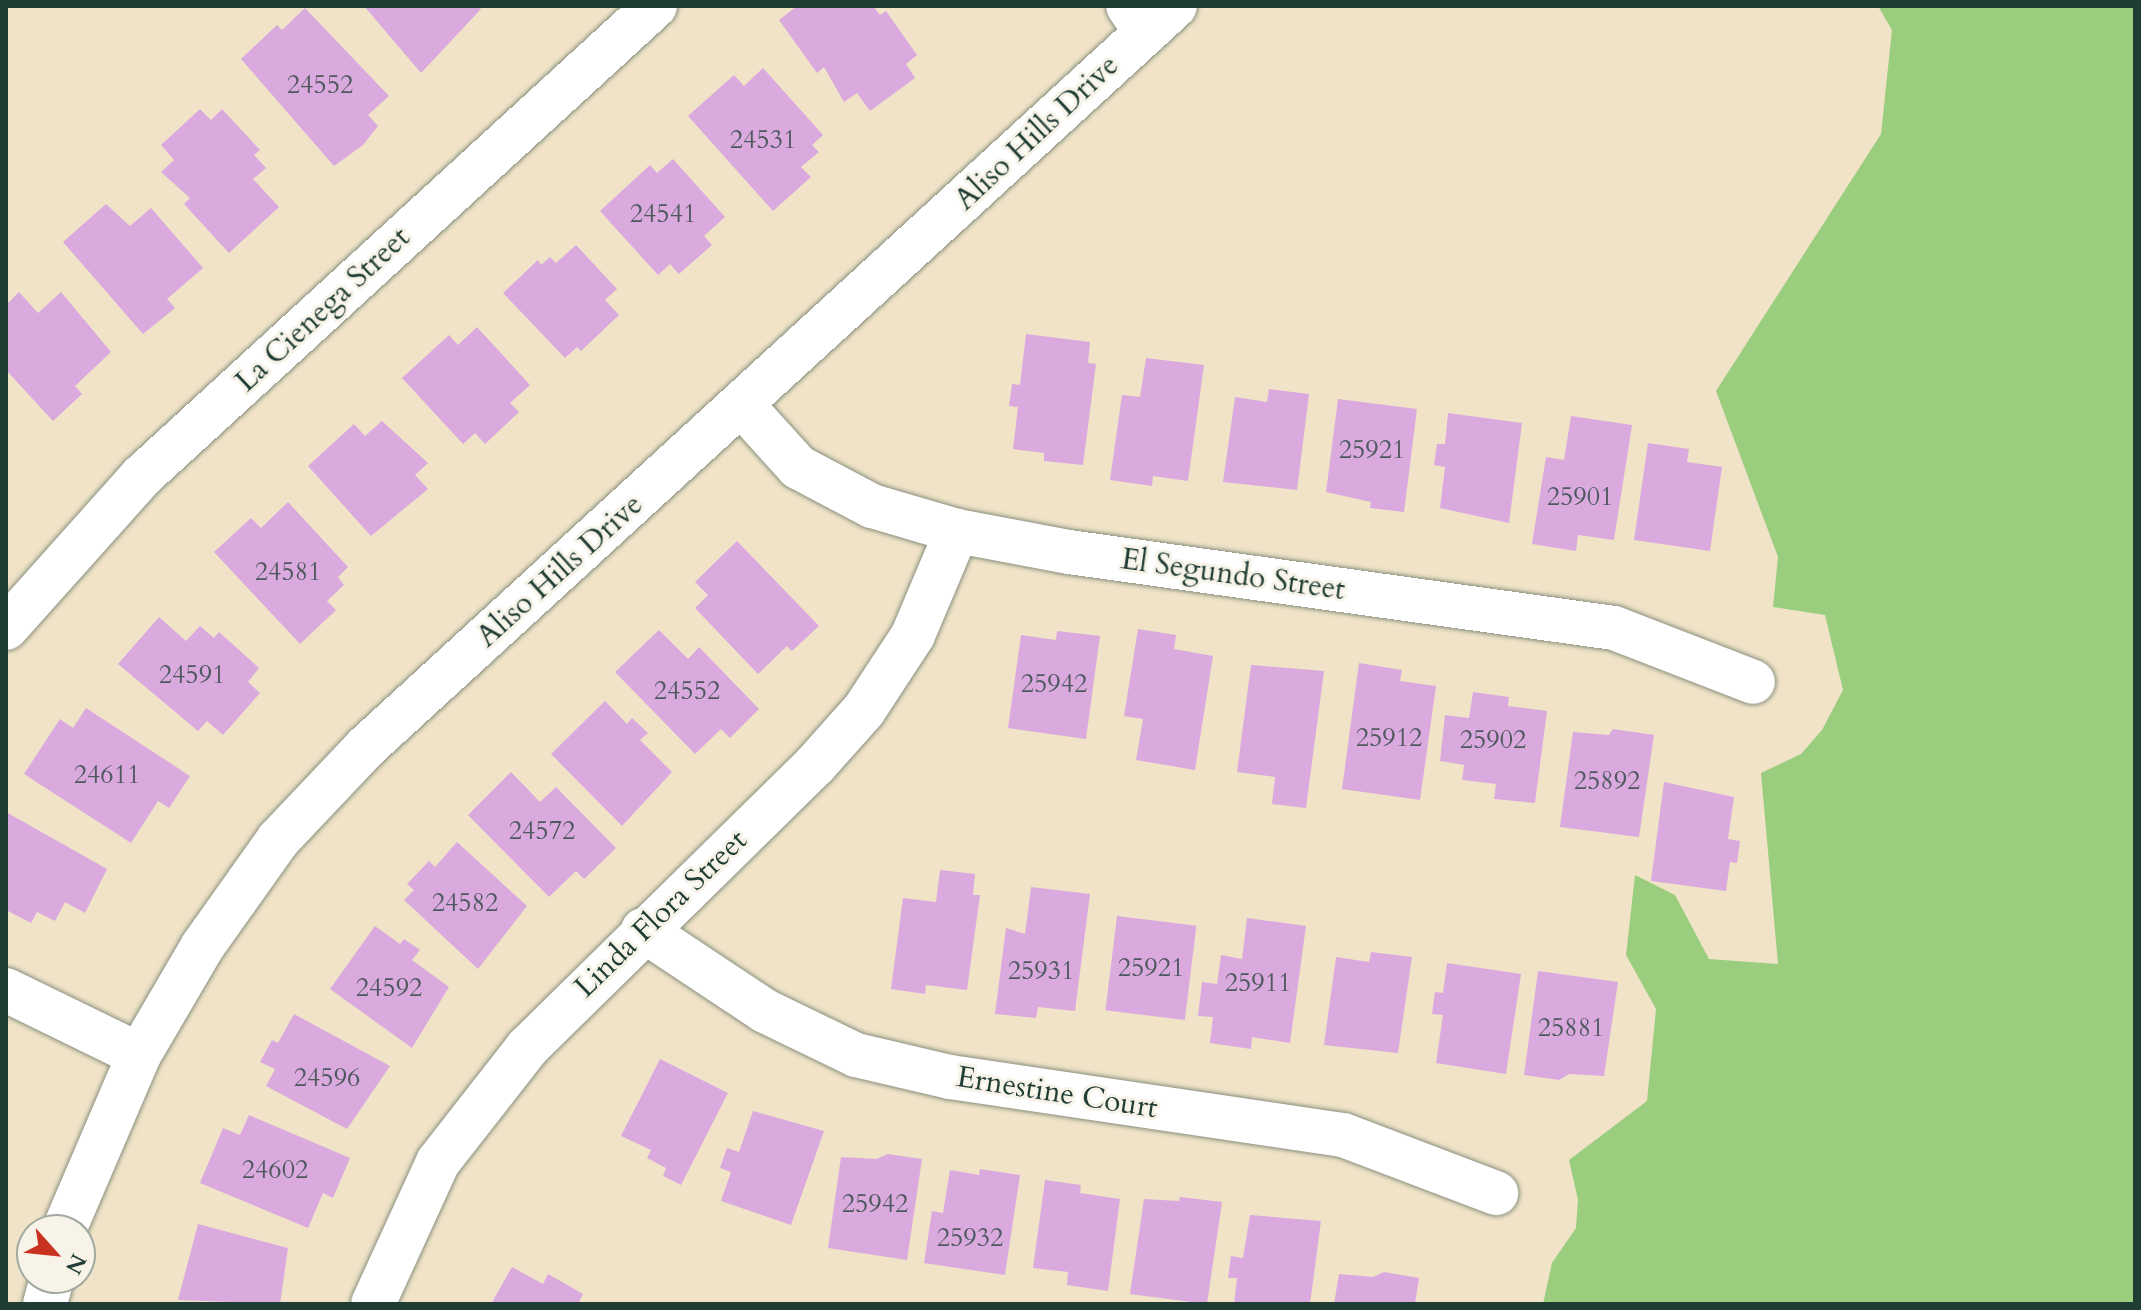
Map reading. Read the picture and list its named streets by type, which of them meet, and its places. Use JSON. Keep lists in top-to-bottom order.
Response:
{
  "streets": {
    "street": [
      "Aliso Hills Drive",
      "La Cienega Street",
      "El Segundo Street",
      "Linda Flora Street",
      "Ernestine Court"
    ]
  },
  "crossings": [
    ["Aliso Hills Drive", "El Segundo Street"],
    ["El Segundo Street", "Linda Flora Street"],
    ["Linda Flora Street", "Ernestine Court"]
  ],
  "house_numbers": [
    "24552",
    "24531",
    "24541",
    "25921",
    "25901",
    "24581",
    "24591",
    "25942",
    "24552",
    "25912",
    "25902",
    "24611",
    "25892",
    "24572",
    "24582",
    "25921",
    "25931",
    "25911",
    "24592",
    "25881",
    "24596",
    "24602",
    "25942",
    "25932"
  ],
  "north": "bottom right"
}
